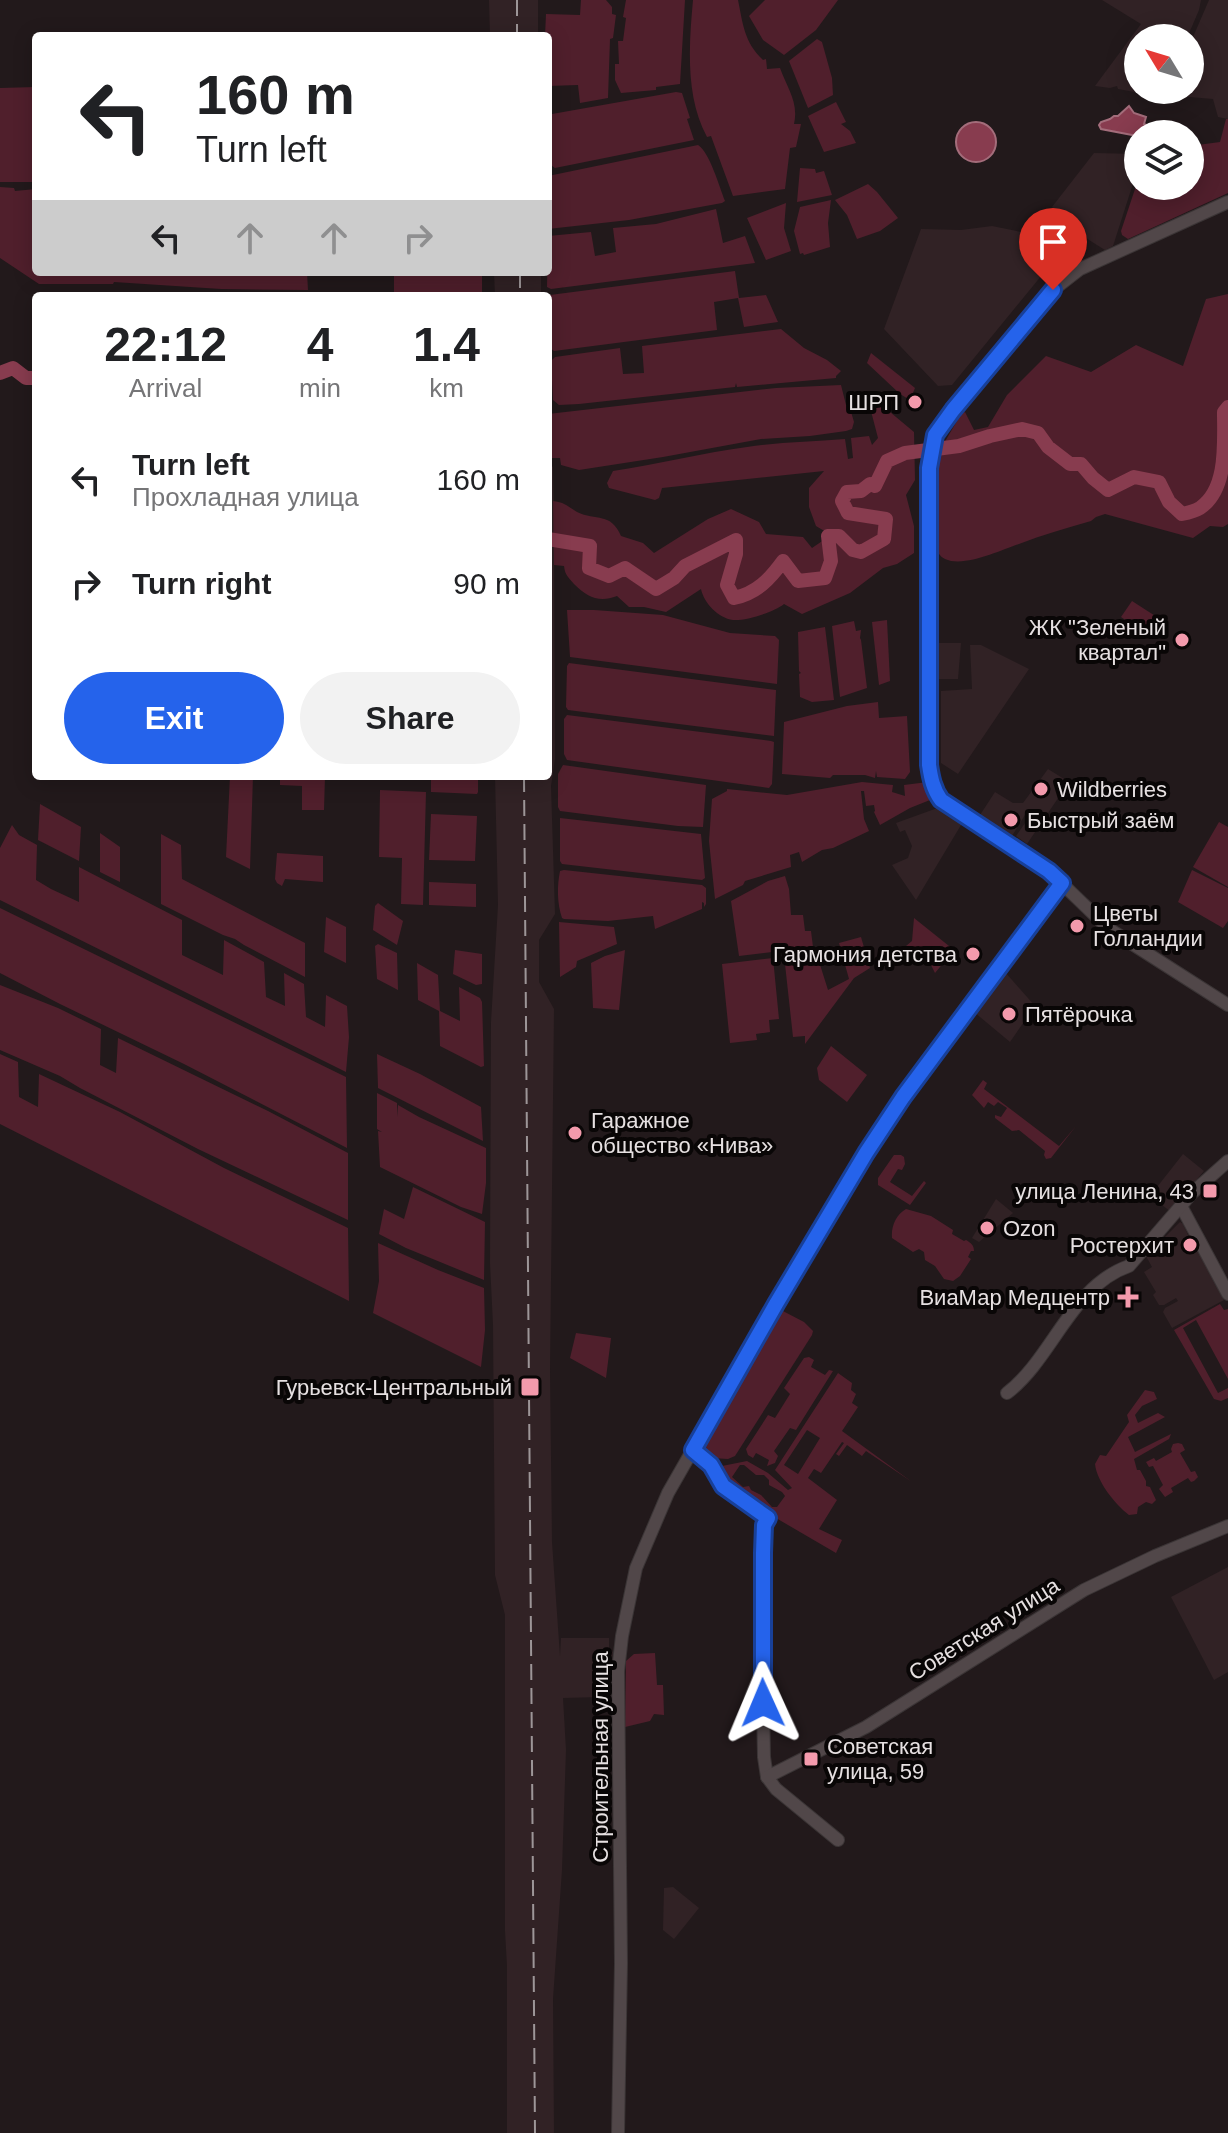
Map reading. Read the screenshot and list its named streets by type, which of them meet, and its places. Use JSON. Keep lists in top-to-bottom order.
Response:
{
  "streets": {
    "main road": ["Советская улица", "Строительная улица"]
  },
  "places": {
    "other": [
      "ШРП",
      "ЖК \"Зеленый квартал\"",
      "Wildberries",
      "Быстрый заём",
      "Цветы Голландии",
      "Гармония детства",
      "Пятёрочка",
      "Гаражное общество «Нива»",
      "Ozon",
      "Ростерхит"
    ],
    "transit": ["улица Ленина, 43", "Гурьевск-Центральный", "Советская улица, 59"],
    "health": ["ВиаМар Медцентр"]
  },
  "north": "top left",
  "page": {
    "turn": ["160 m", "Turn left"],
    "eta": [
      "22:12",
      "Arrival",
      "4",
      "min",
      "1.4",
      "km"
    ],
    "list": [
      {
        "name": "Turn left",
        "note": "Прохладная улица",
        "value": "160 m"
      },
      {
        "name": "Turn right",
        "value": "90 m"
      }
    ],
    "buttons": ["Exit", "Share"]
  }
}
